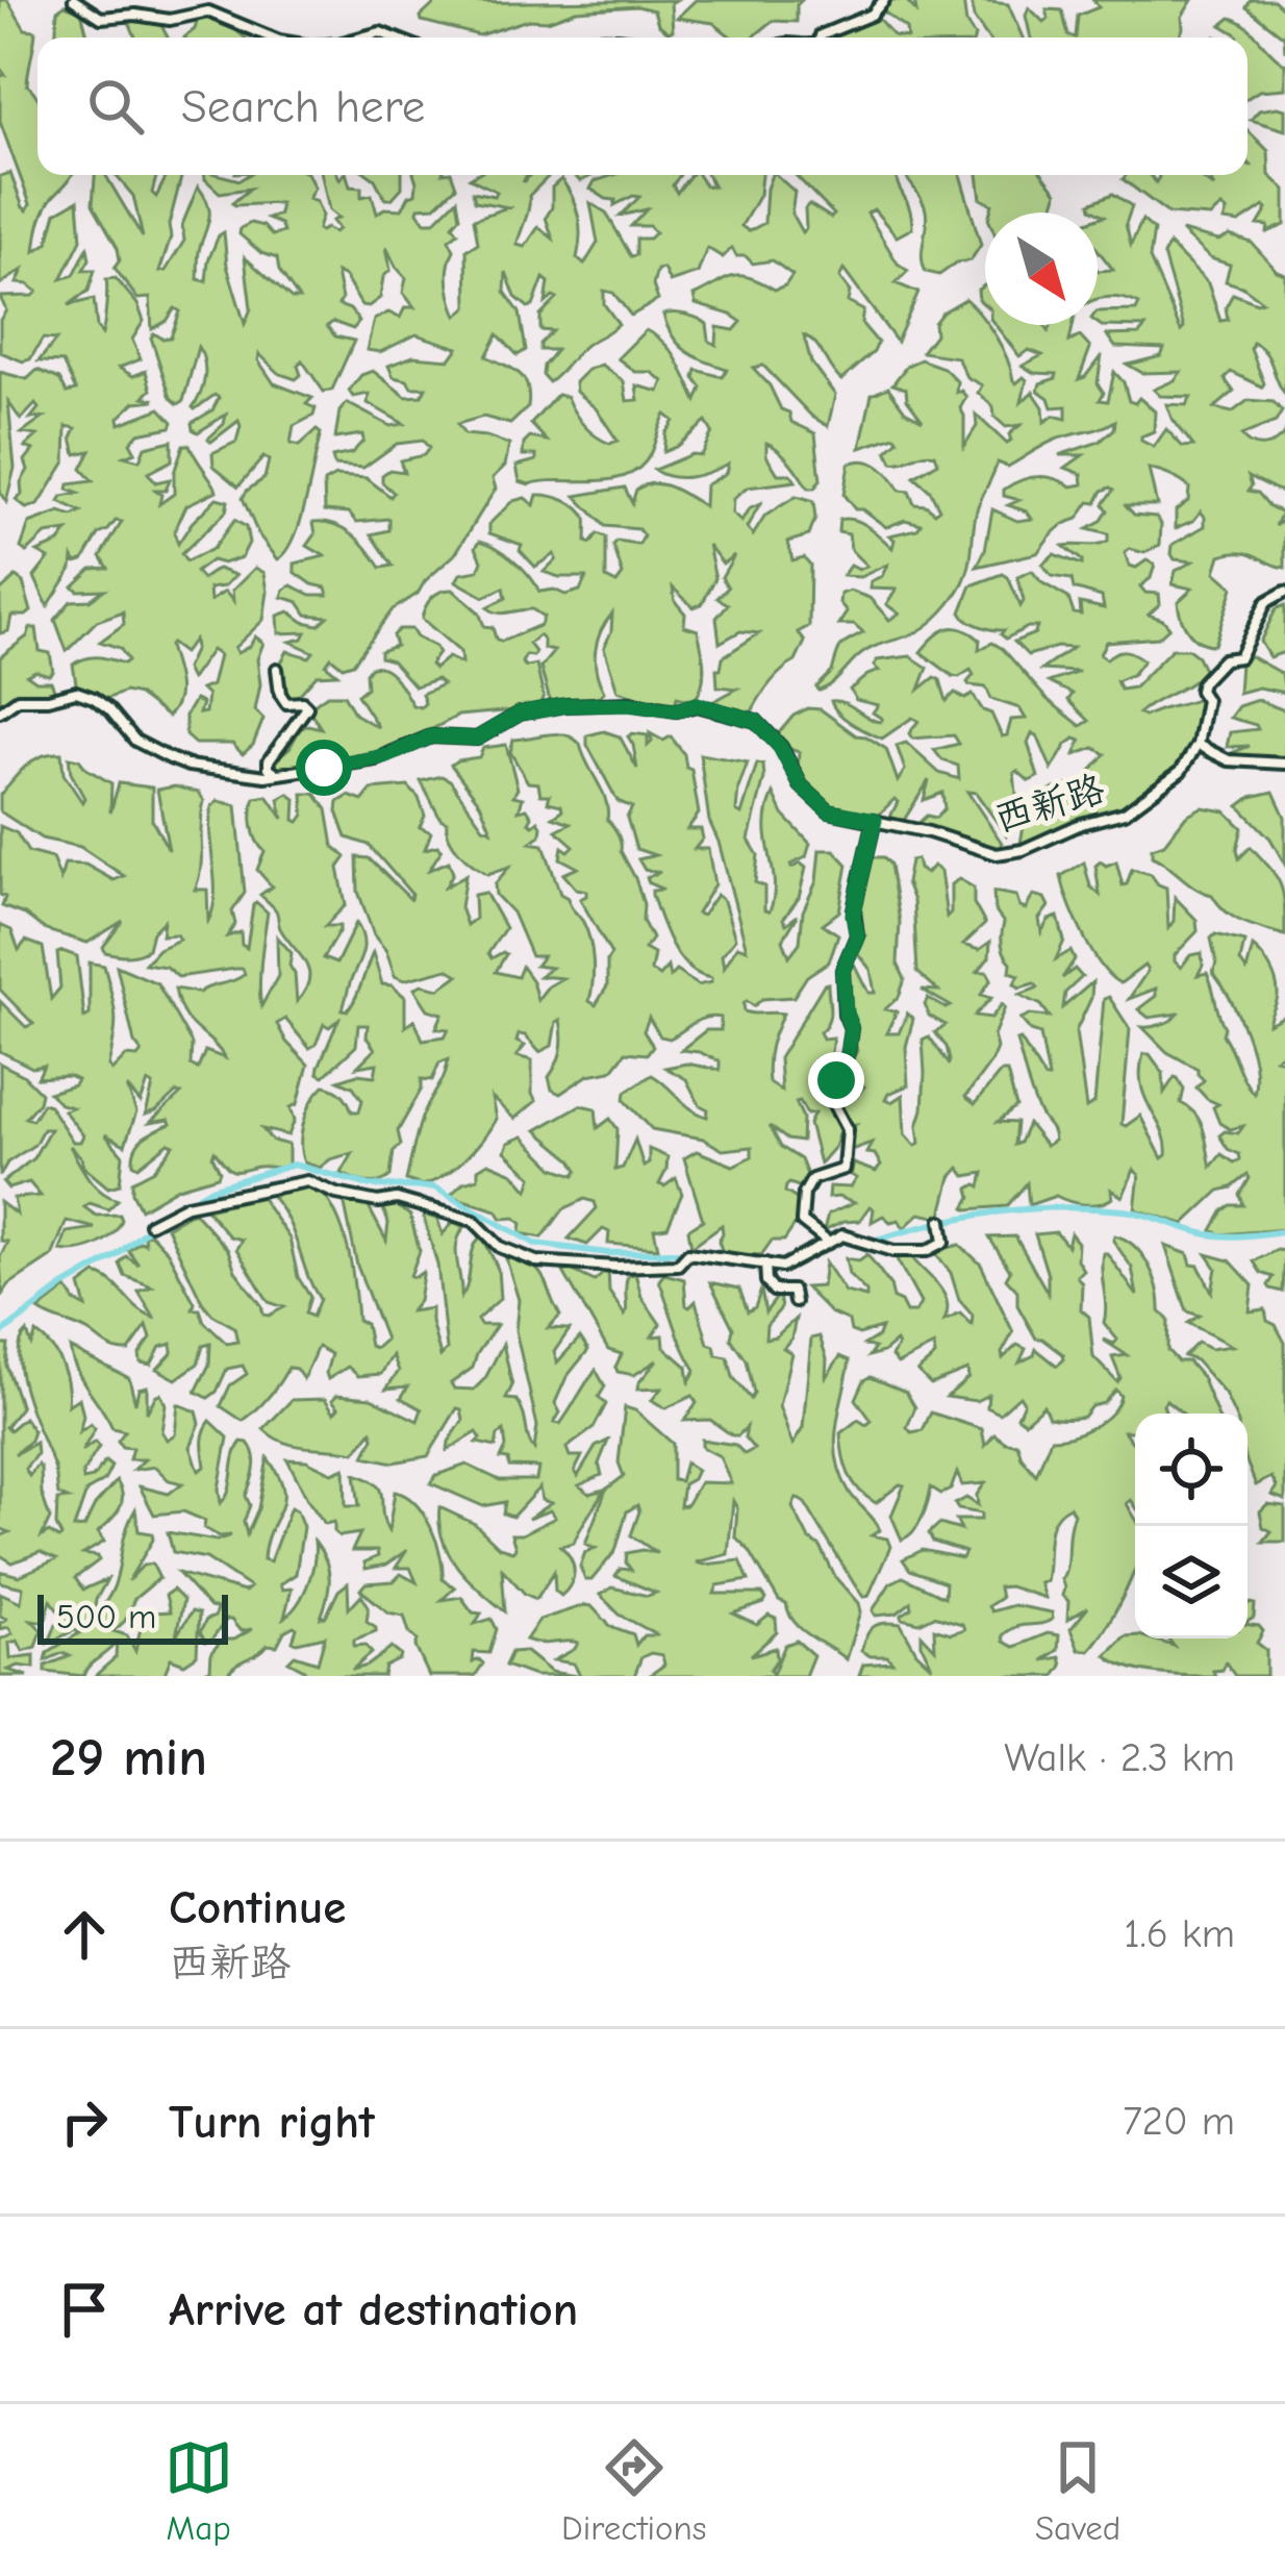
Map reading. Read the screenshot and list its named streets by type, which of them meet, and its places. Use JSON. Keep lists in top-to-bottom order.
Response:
{
  "streets": {
    "street": ["西新路"]
  },
  "scale_bar": "500 m",
  "north": "bottom right",
  "page": {
    "search": "Search here",
    "scale": "500 m",
    "heading": ["29 min", "Walk · 2.3 km"],
    "list": [
      ["Continue", "西新路", "1.6 km"],
      ["Turn right", "720 m"],
      "Arrive at destination"
    ],
    "nav": ["Map", "Directions", "Saved"]
  }
}
